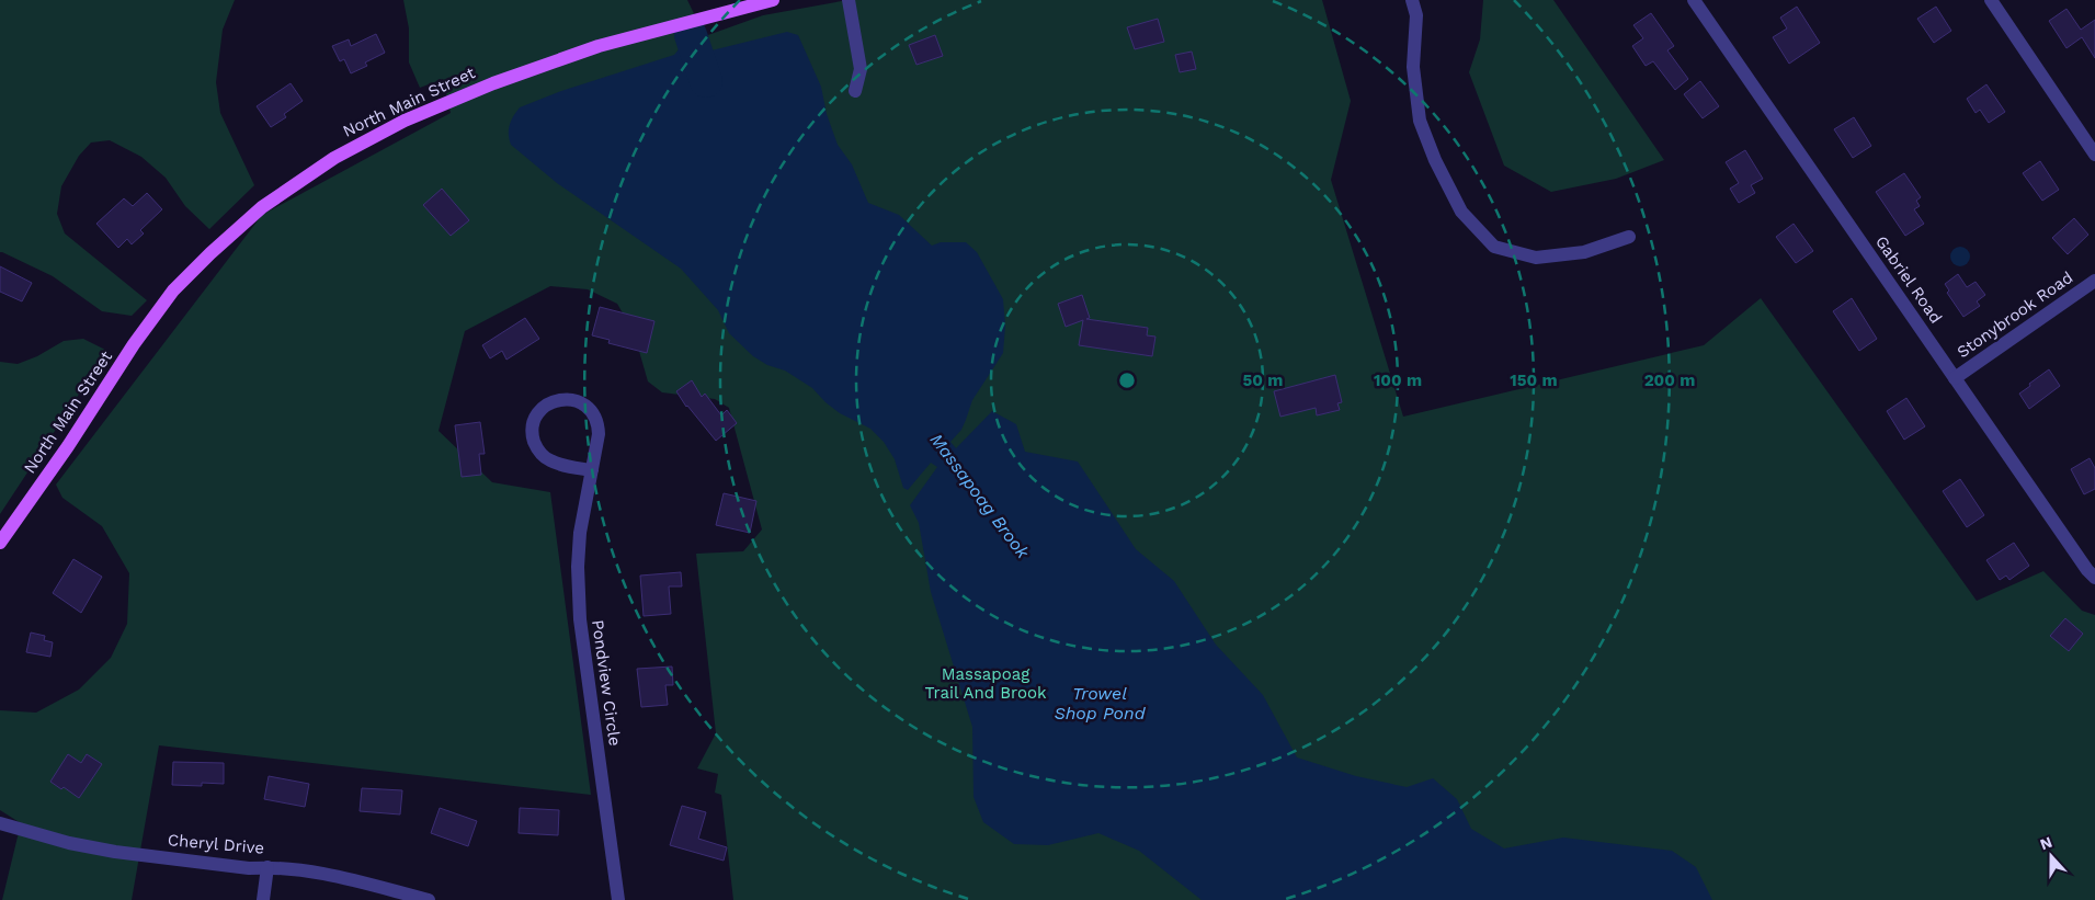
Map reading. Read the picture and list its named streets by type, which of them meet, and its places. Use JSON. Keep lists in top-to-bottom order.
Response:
{
  "streets": {
    "main road": ["North Main Street"],
    "street": [
      "Gabriel Road",
      "Stonybrook Road",
      "Pondview Circle",
      "Cheryl Drive"
    ]
  },
  "crossings": [
    ["Gabriel Road", "Stonybrook Road"]
  ],
  "water": ["Massapoag Brook", "Trowel Shop Pond"],
  "parks": ["Massapoag Trail And Brook"],
  "north": "top",
  "rings": [
    "50 m",
    "100 m",
    "150 m",
    "200 m"
  ]
}
